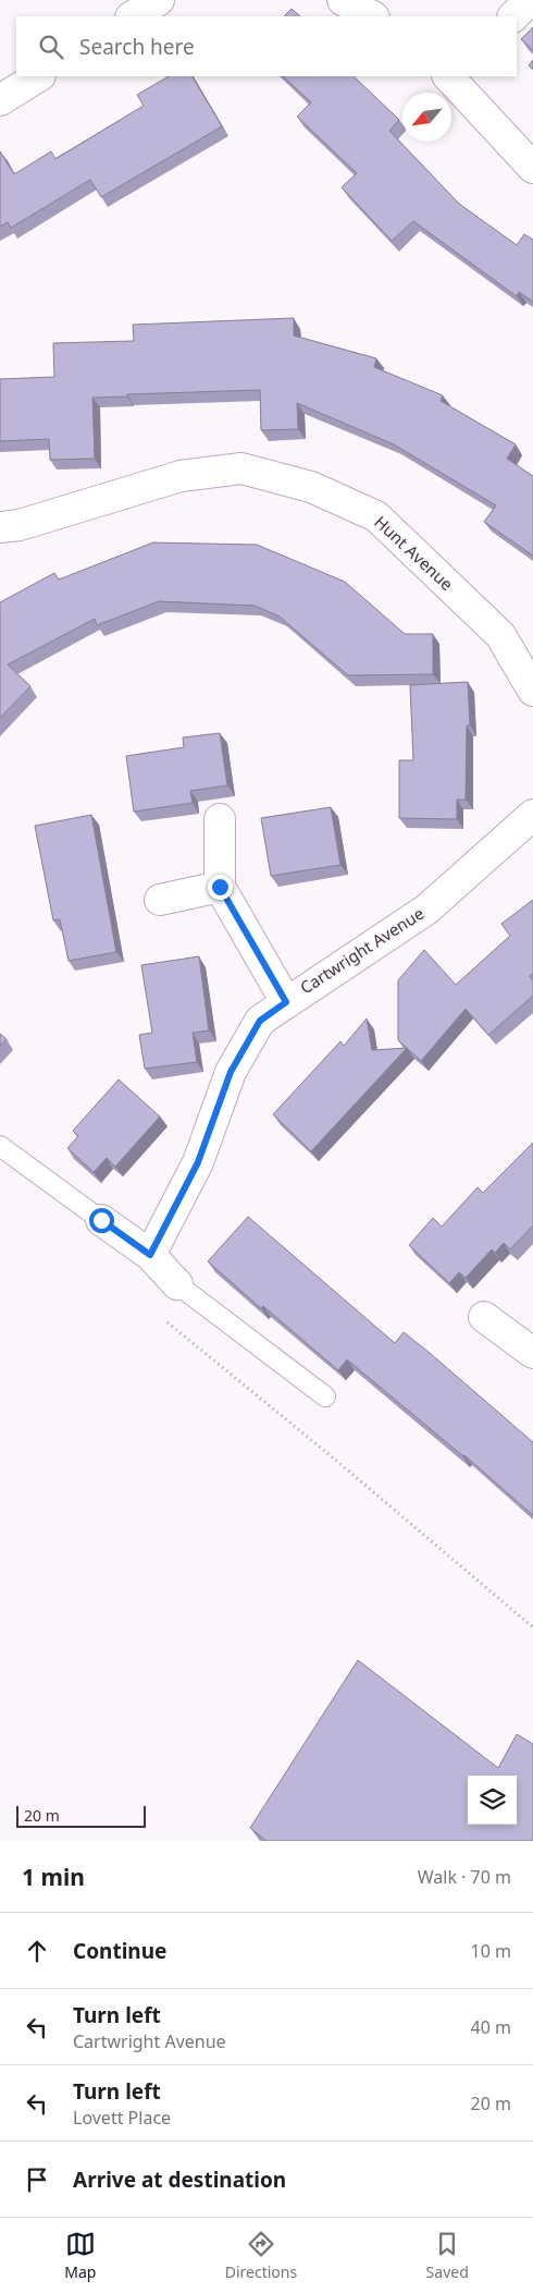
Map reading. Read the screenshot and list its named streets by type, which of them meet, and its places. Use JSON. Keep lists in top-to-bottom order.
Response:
{
  "streets": {
    "street": ["Hunt Avenue", "Cartwright Avenue"]
  },
  "scale_bar": "20 m",
  "north": "bottom left",
  "page": {
    "search": "Search here",
    "scale": "20 m",
    "heading": ["1 min", "Walk · 70 m"],
    "list": [
      ["Continue", "10 m"],
      ["Turn left", "Cartwright Avenue", "40 m"],
      ["Turn left", "Lovett Place", "20 m"],
      "Arrive at destination"
    ],
    "nav": ["Map", "Directions", "Saved"]
  }
}
